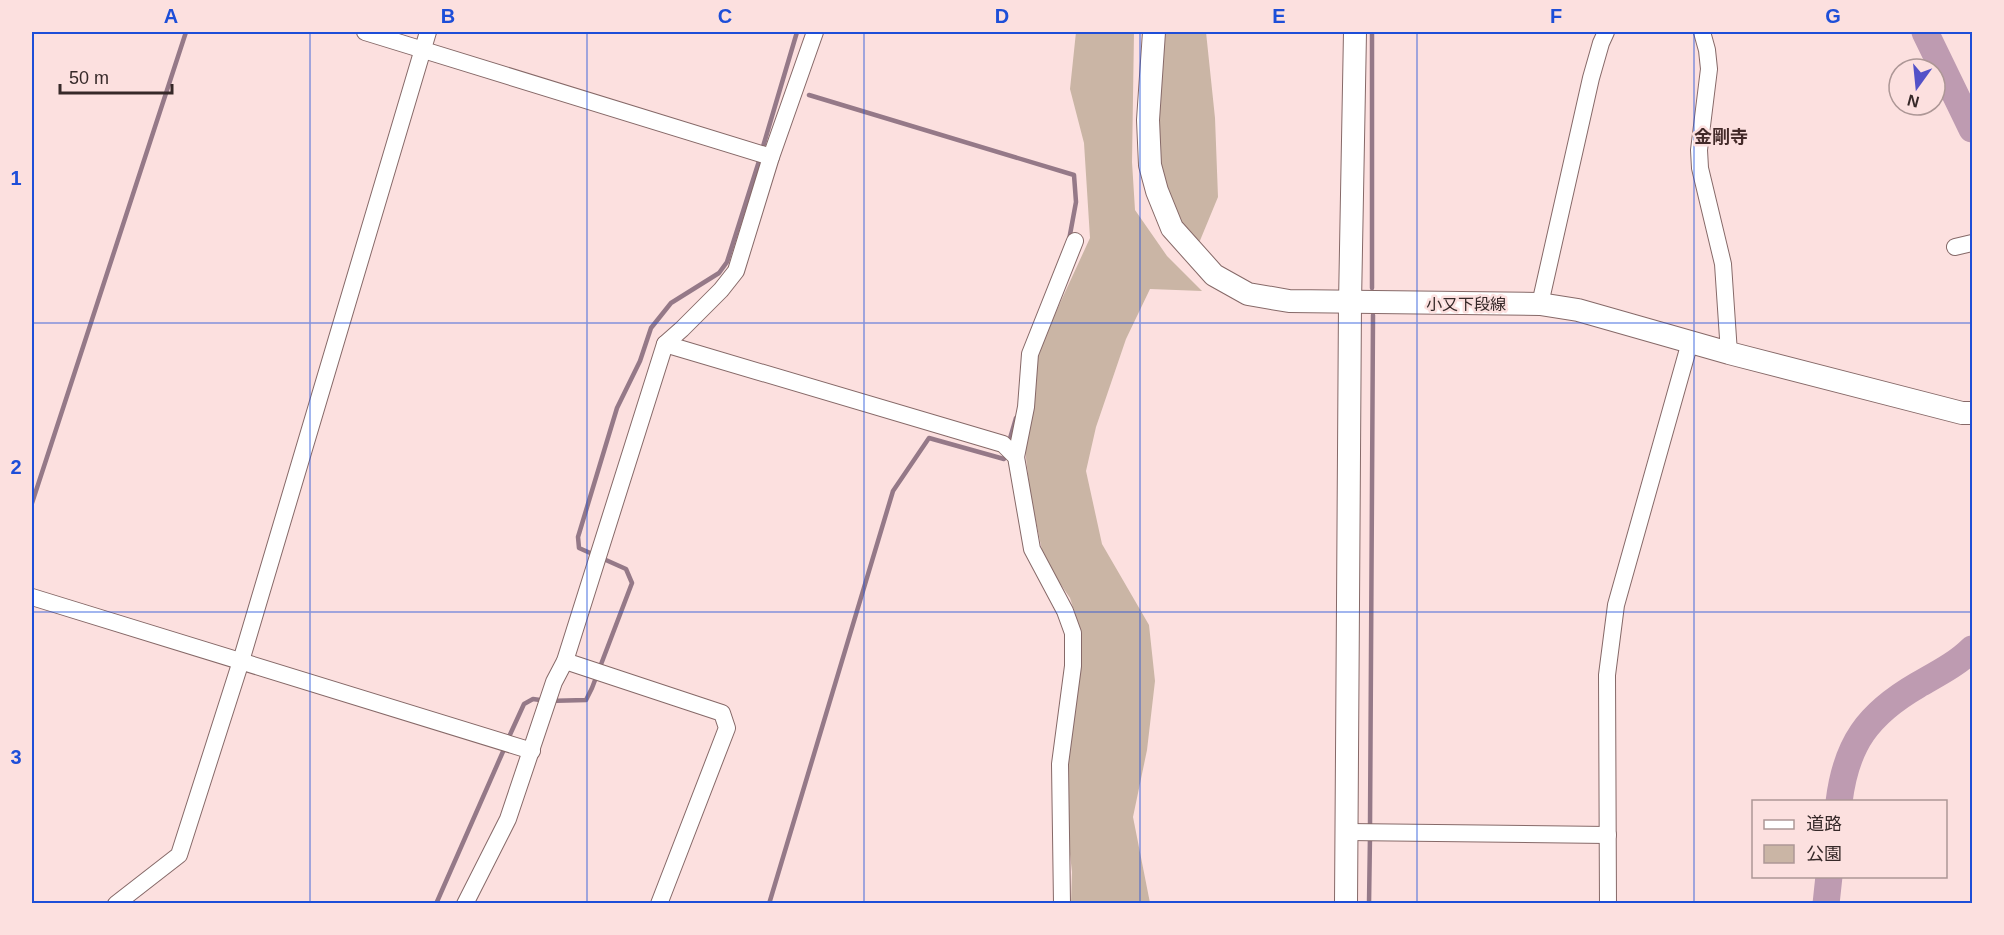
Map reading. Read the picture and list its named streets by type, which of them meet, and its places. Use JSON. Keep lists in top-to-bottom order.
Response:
{
  "streets": {
    "main road": ["小又下段線"]
  },
  "districts": ["金剛寺"],
  "legend": ["道路", "公園"],
  "scale_bar": "50 m",
  "north": "bottom",
  "grid": {
    "columns": [
      "A",
      "B",
      "C",
      "D",
      "E",
      "F",
      "G"
    ],
    "rows": ["1", "2", "3"]
  }
}
